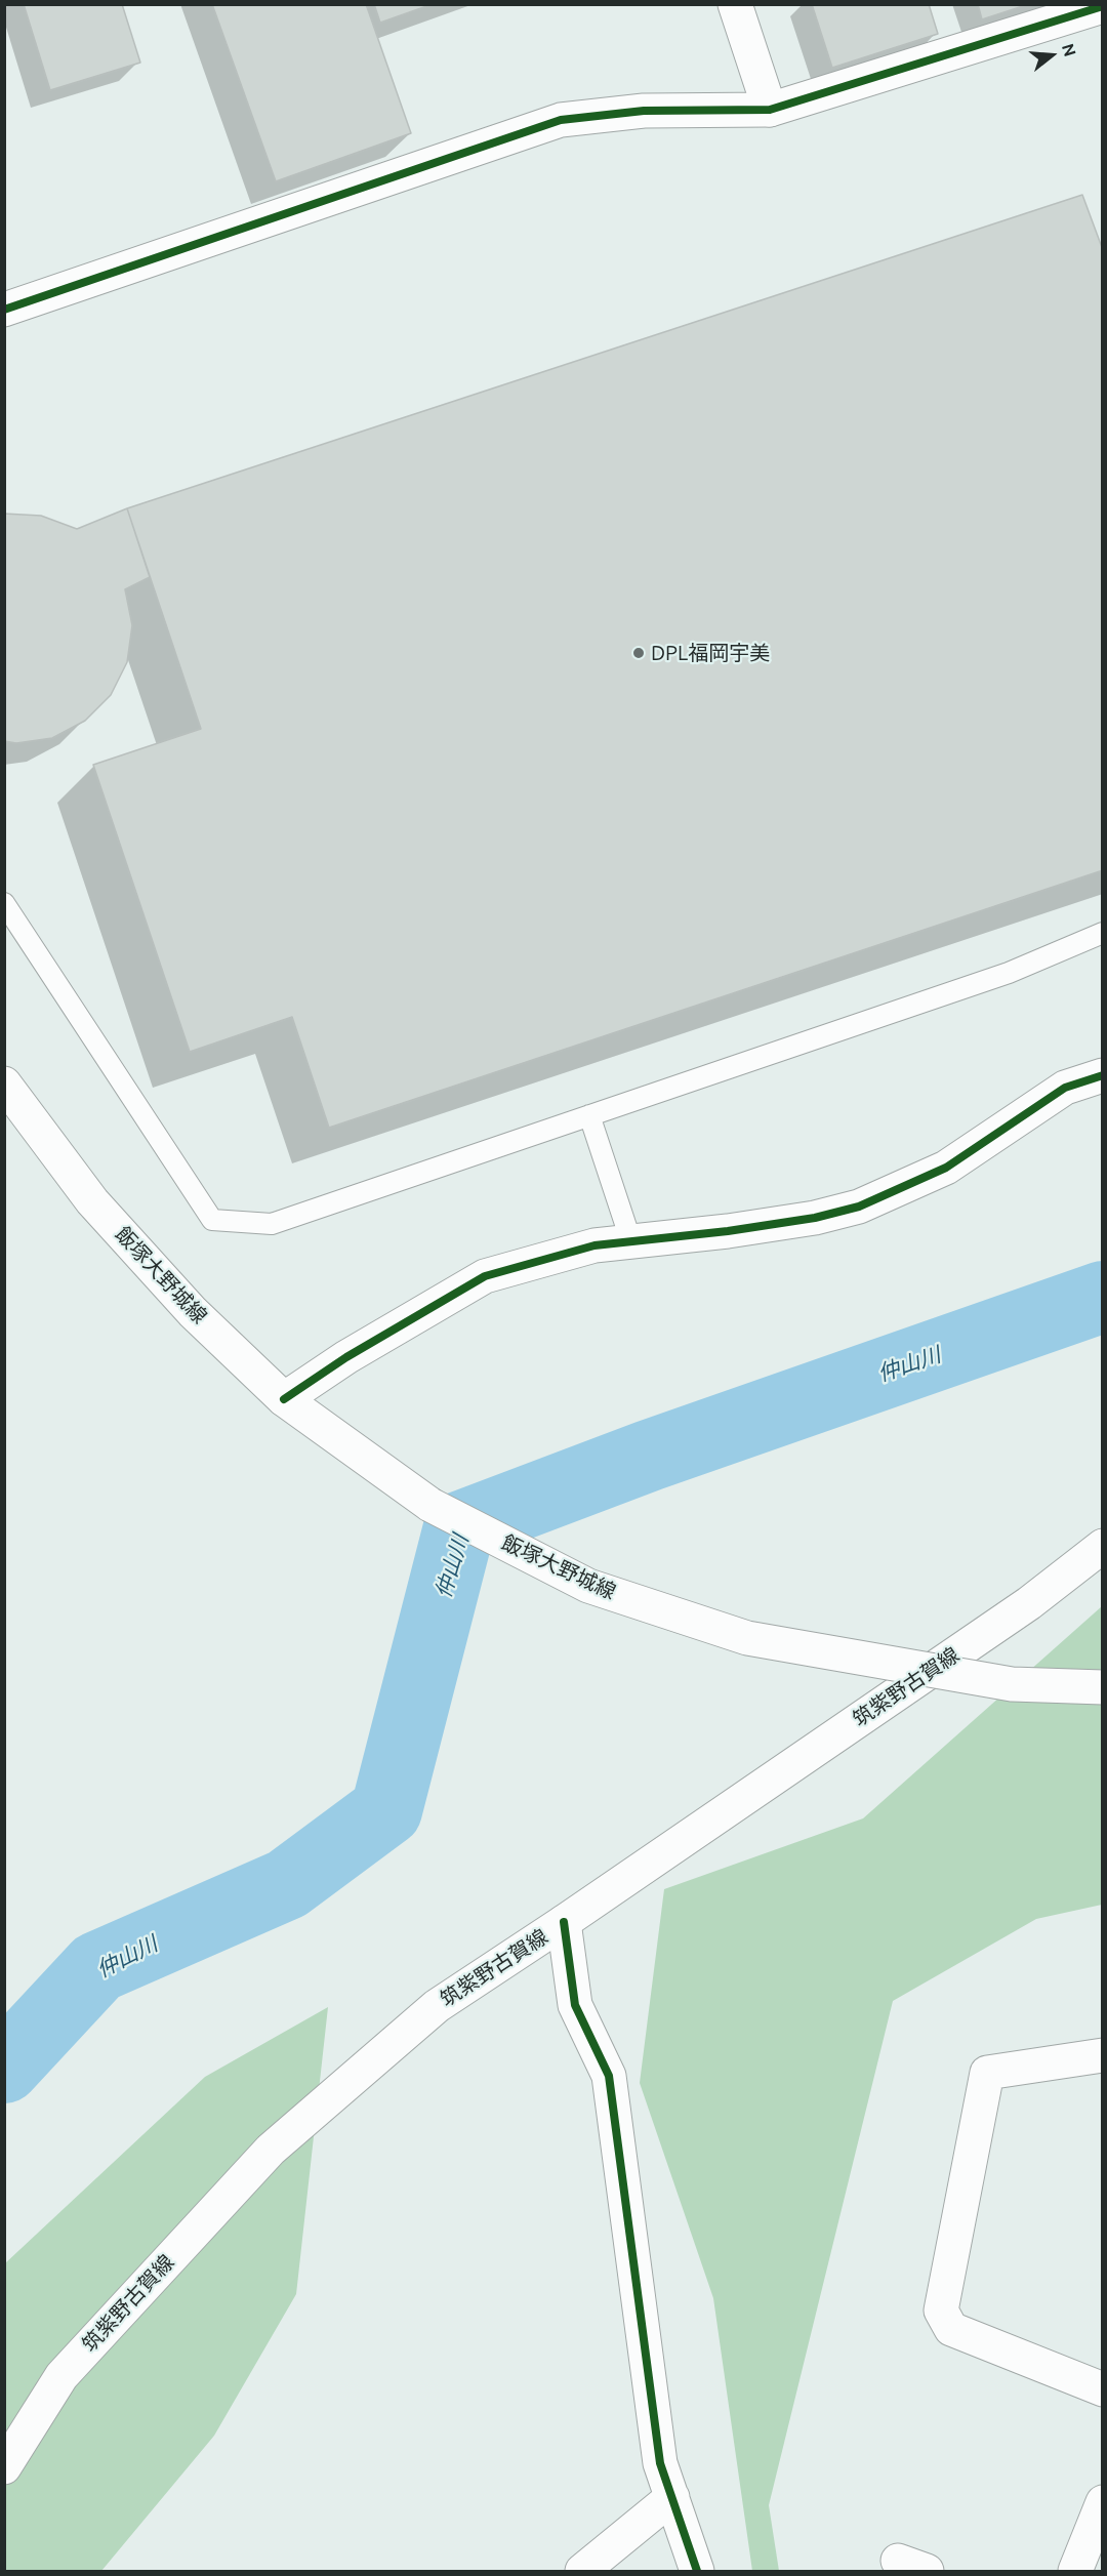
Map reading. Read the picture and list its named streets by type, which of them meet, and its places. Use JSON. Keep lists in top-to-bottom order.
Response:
{
  "streets": {
    "street": ["飯塚大野城線", "筑紫野古賀線"]
  },
  "water": ["仲山川"],
  "places": ["DPL福岡宇美"],
  "north": "right"
}
